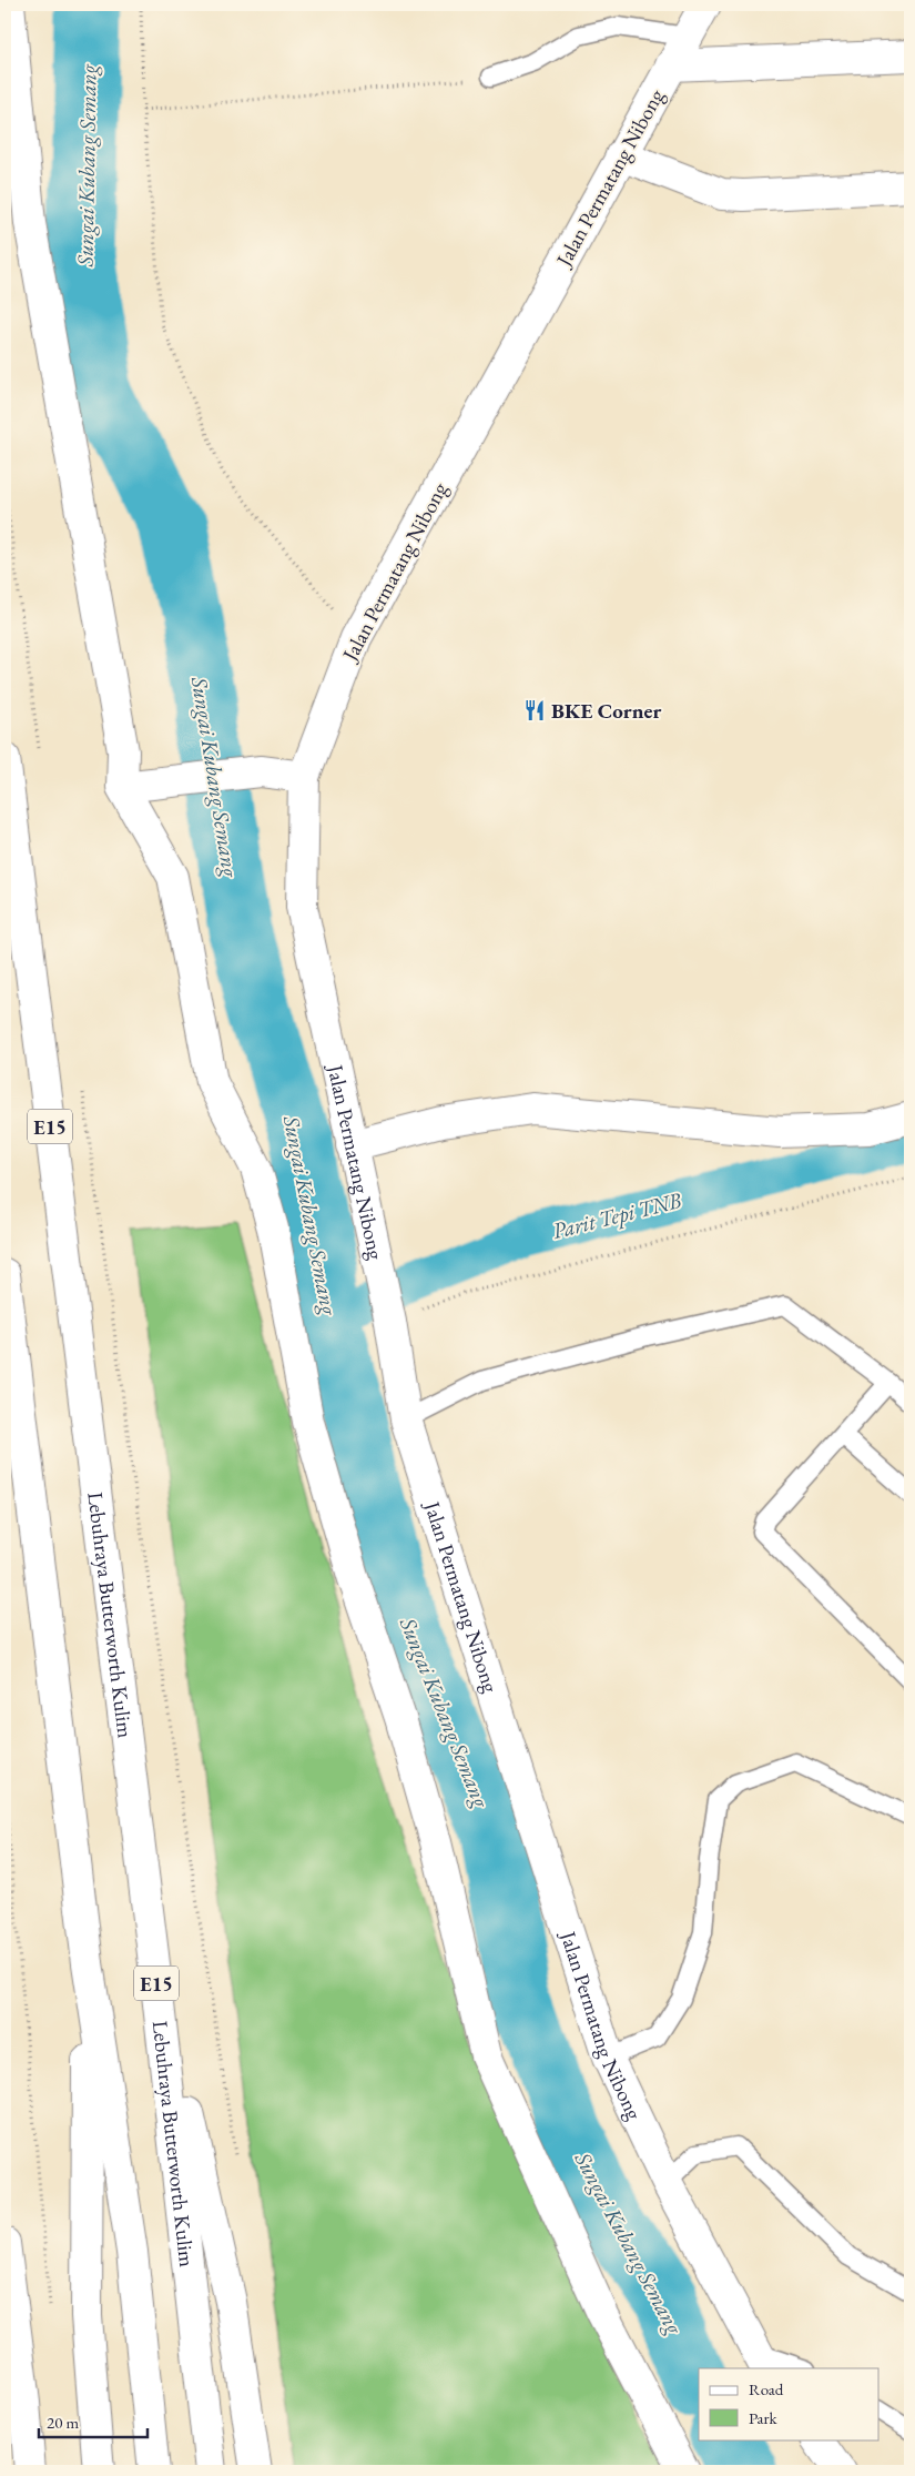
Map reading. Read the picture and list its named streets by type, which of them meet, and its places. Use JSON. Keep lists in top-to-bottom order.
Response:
{
  "streets": {
    "main road": ["Jalan Permatang Nibong", "E15", "Lebuhraya Butterworth Kulim"]
  },
  "water": ["Sungai Kubang Semang", "Parit Tepi TNB"],
  "places": {
    "restaurant": ["BKE Corner"]
  },
  "legend": ["Road", "Park"],
  "scale_bar": "20 m"
}
